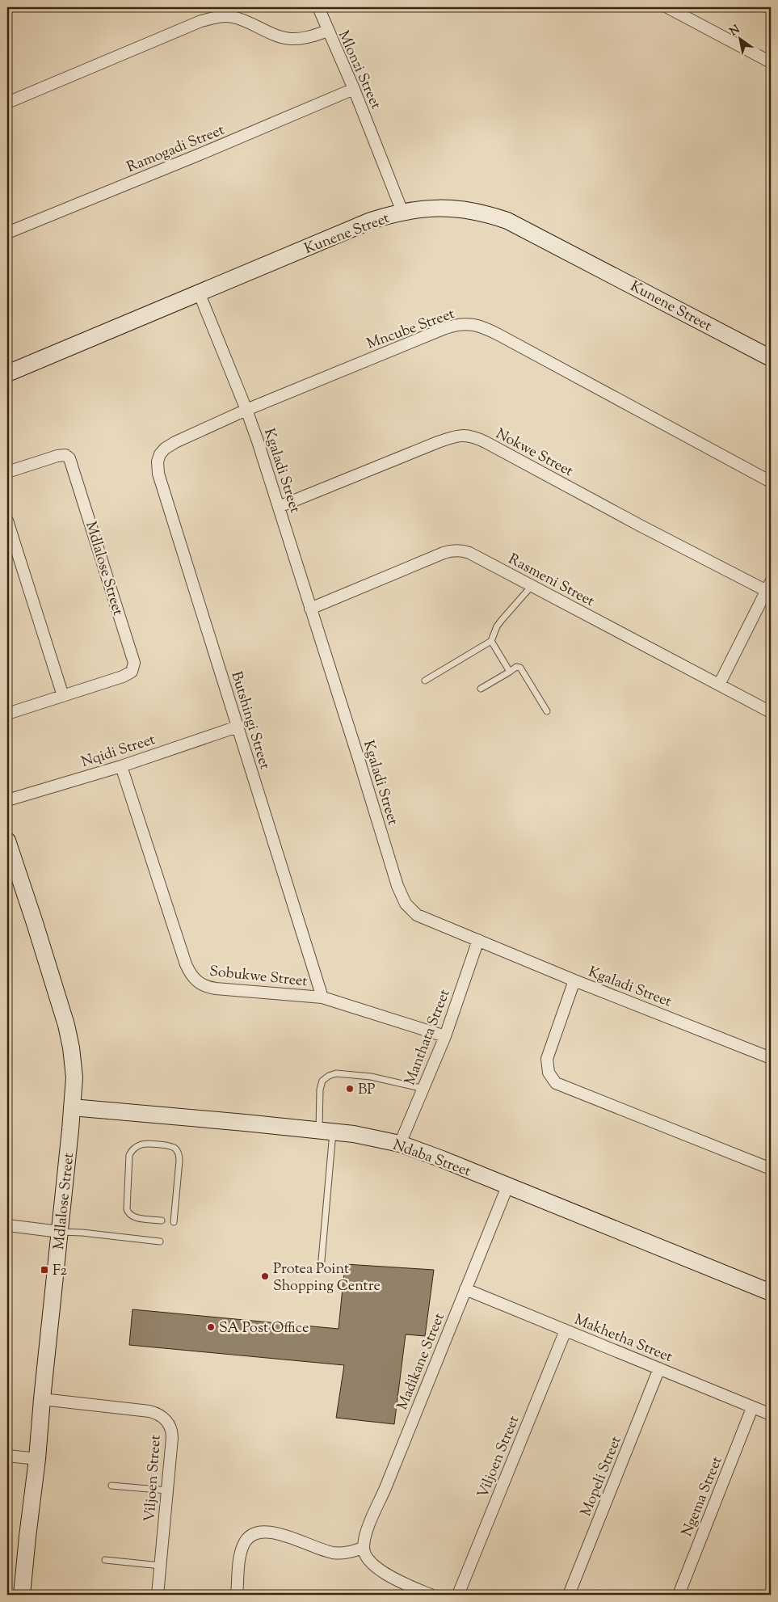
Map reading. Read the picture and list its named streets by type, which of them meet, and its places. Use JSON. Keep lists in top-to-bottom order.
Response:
{
  "streets": {
    "street": [
      "Mlonzi Street",
      "Ramogadi Street",
      "Kunene Street",
      "Mncube Street",
      "Nokwe Street",
      "Kgaladi Street",
      "Mdlalose Street",
      "Rasmeni Street",
      "Butshingi Street",
      "Nqidi Street",
      "Sobukwe Street",
      "Manthata Street",
      "Ndaba Street",
      "Makhetha Street",
      "Madikane Street",
      "Viljoen Street",
      "Mopeli Street",
      "Ngema Street"
    ]
  },
  "crossings": [
    ["Mlonzi Street", "Ramogadi Street"],
    ["Mlonzi Street", "Kunene Street"],
    ["Kunene Street", "Kgaladi Street"],
    ["Mncube Street", "Kgaladi Street"],
    ["Mncube Street", "Butshingi Street"],
    ["Nokwe Street", "Kgaladi Street"],
    ["Kgaladi Street", "Rasmeni Street"],
    ["Kgaladi Street", "Manthata Street"],
    ["Mdlalose Street", "Ndaba Street"],
    ["Mdlalose Street", "Viljoen Street"],
    ["Butshingi Street", "Nqidi Street"],
    ["Butshingi Street", "Sobukwe Street"],
    ["Nqidi Street", "Sobukwe Street"],
    ["Sobukwe Street", "Manthata Street"],
    ["Manthata Street", "Ndaba Street"],
    ["Ndaba Street", "Madikane Street"],
    ["Makhetha Street", "Madikane Street"],
    ["Makhetha Street", "Viljoen Street"],
    ["Makhetha Street", "Mopeli Street"],
    ["Makhetha Street", "Ngema Street"]
  ],
  "places": {
    "other": ["BP", "Protea Point Shopping Centre", "SA Post Office"],
    "transit": ["F2"]
  },
  "north": "top left"
}
